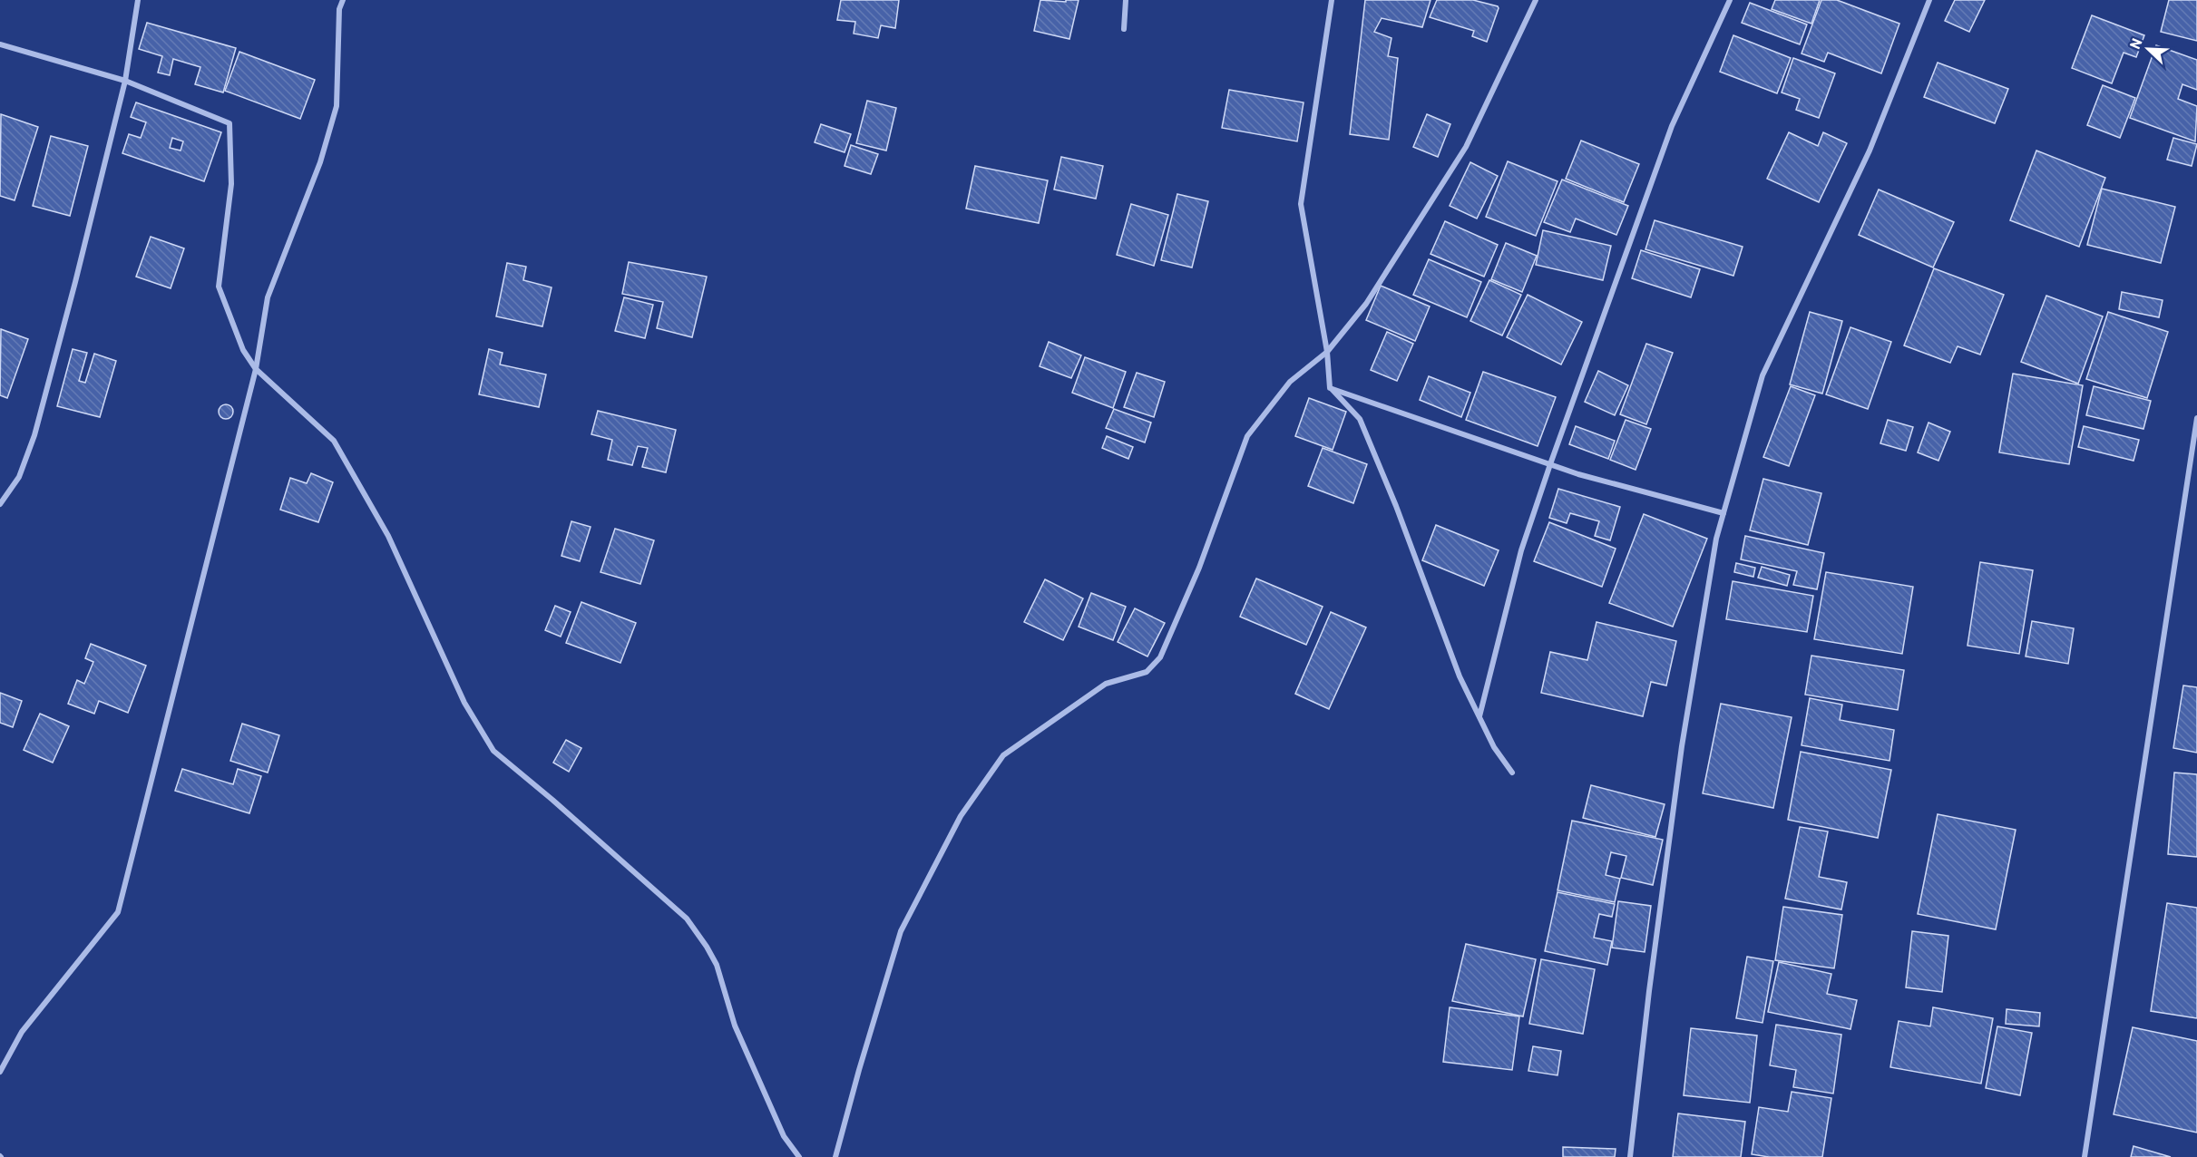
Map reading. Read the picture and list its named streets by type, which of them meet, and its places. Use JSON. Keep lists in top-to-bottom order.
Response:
{
  "north": "top left"
}
